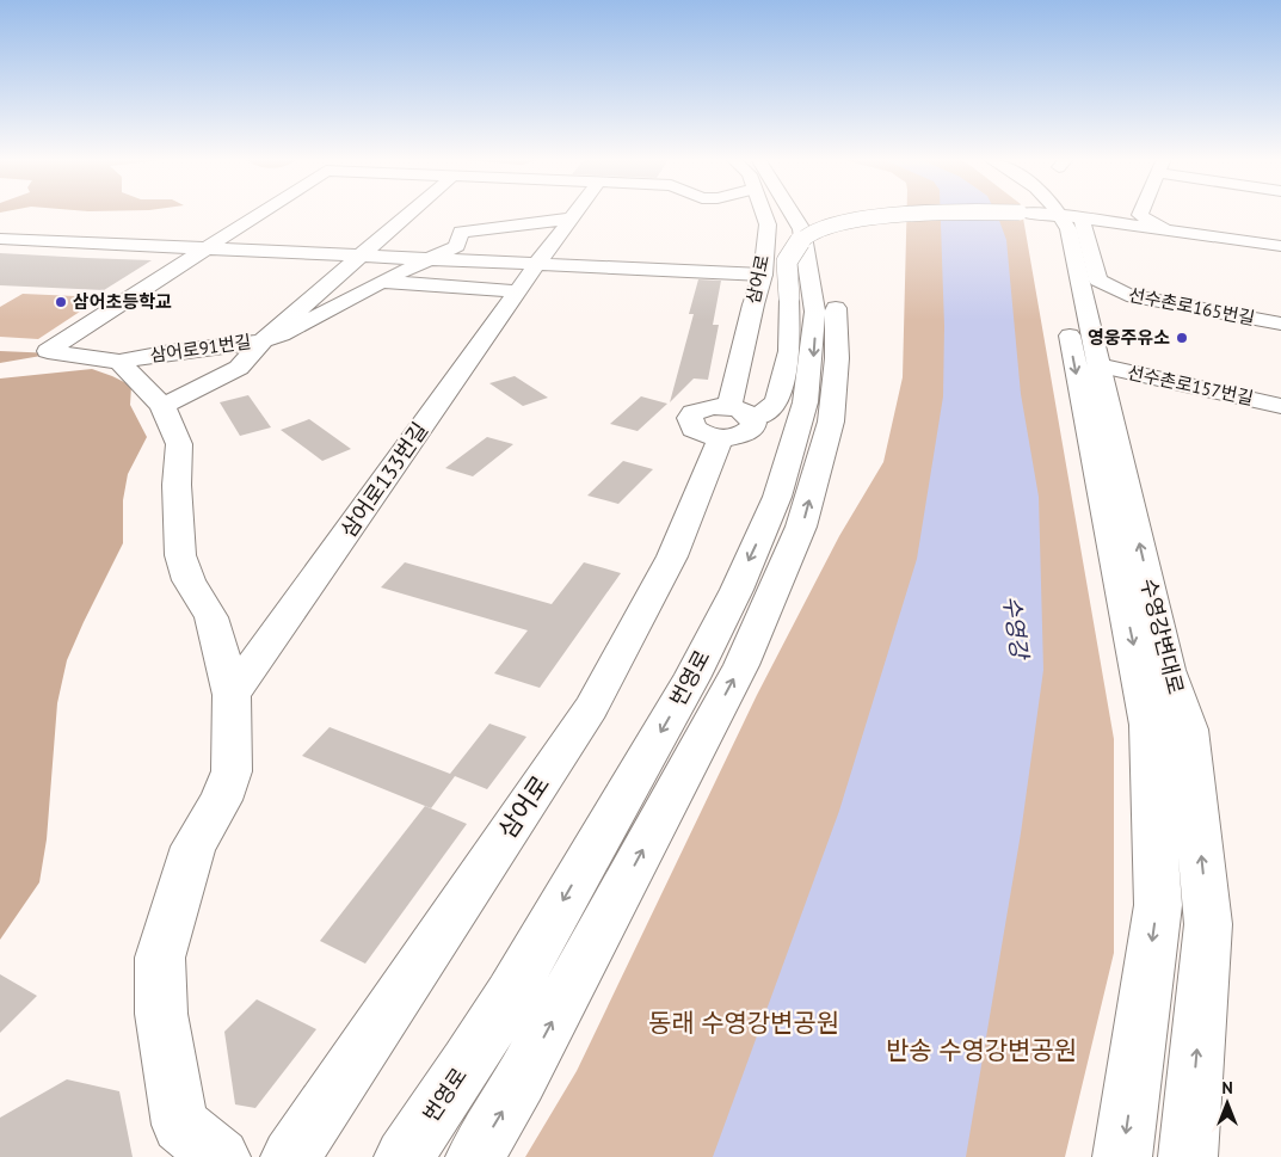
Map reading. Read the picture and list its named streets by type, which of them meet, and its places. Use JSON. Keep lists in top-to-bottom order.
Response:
{
  "streets": {
    "main road": [
      "삼어로",
      "선수촌로165번길",
      "삼어로91번길",
      "선수촌로157번길",
      "삼어로133번길",
      "수영강변대로",
      "번영로"
    ]
  },
  "crossings": [
    ["선수촌로165번길", "수영강변대로"],
    ["삼어로91번길", "삼어로133번길"],
    ["선수촌로157번길", "수영강변대로"]
  ],
  "water": ["수영강"],
  "parks": ["동래 수영강변공원", "반송 수영강변공원"],
  "places": ["삼어초등학교", "영웅주유소"],
  "north": "top"
}
